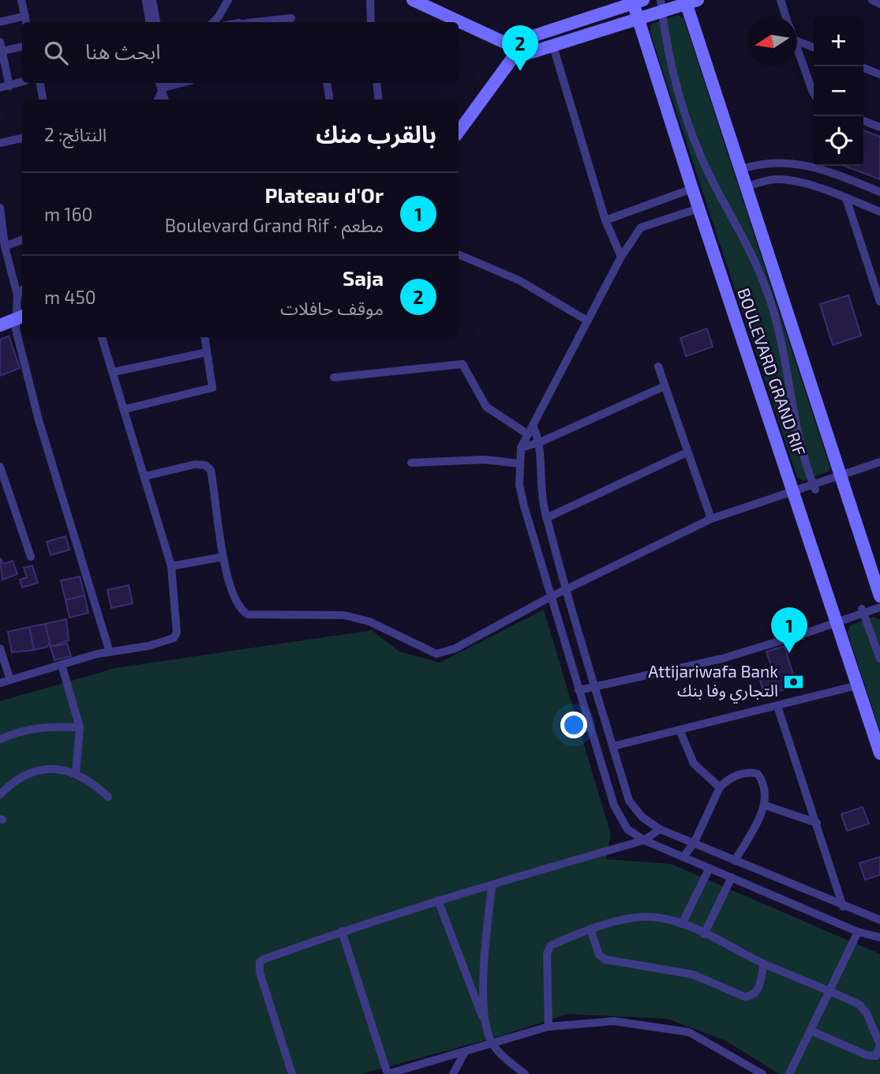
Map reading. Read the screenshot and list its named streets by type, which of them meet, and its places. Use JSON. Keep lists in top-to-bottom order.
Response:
{
  "streets": {
    "street": ["BOULEVARD GRAND RIF"]
  },
  "places": {
    "bank": ["Attijariwafa Bank التجاري وفا بنك"]
  },
  "north": "left",
  "page": {
    "map_buttons": ["+", "−"],
    "search": "ابحث هنا",
    "pins": ["2", "1"],
    "heading": ["بالقرب منك", "النتائج: 2"],
    "list": [
      {
        "mark": "1",
        "name": "Plateau d'Or",
        "note": "مطعم · Boulevard Grand Rif",
        "value": "160 m"
      },
      {
        "mark": "2",
        "name": "Saja",
        "note": "موقف حافلات",
        "value": "450 m"
      }
    ]
  }
}
